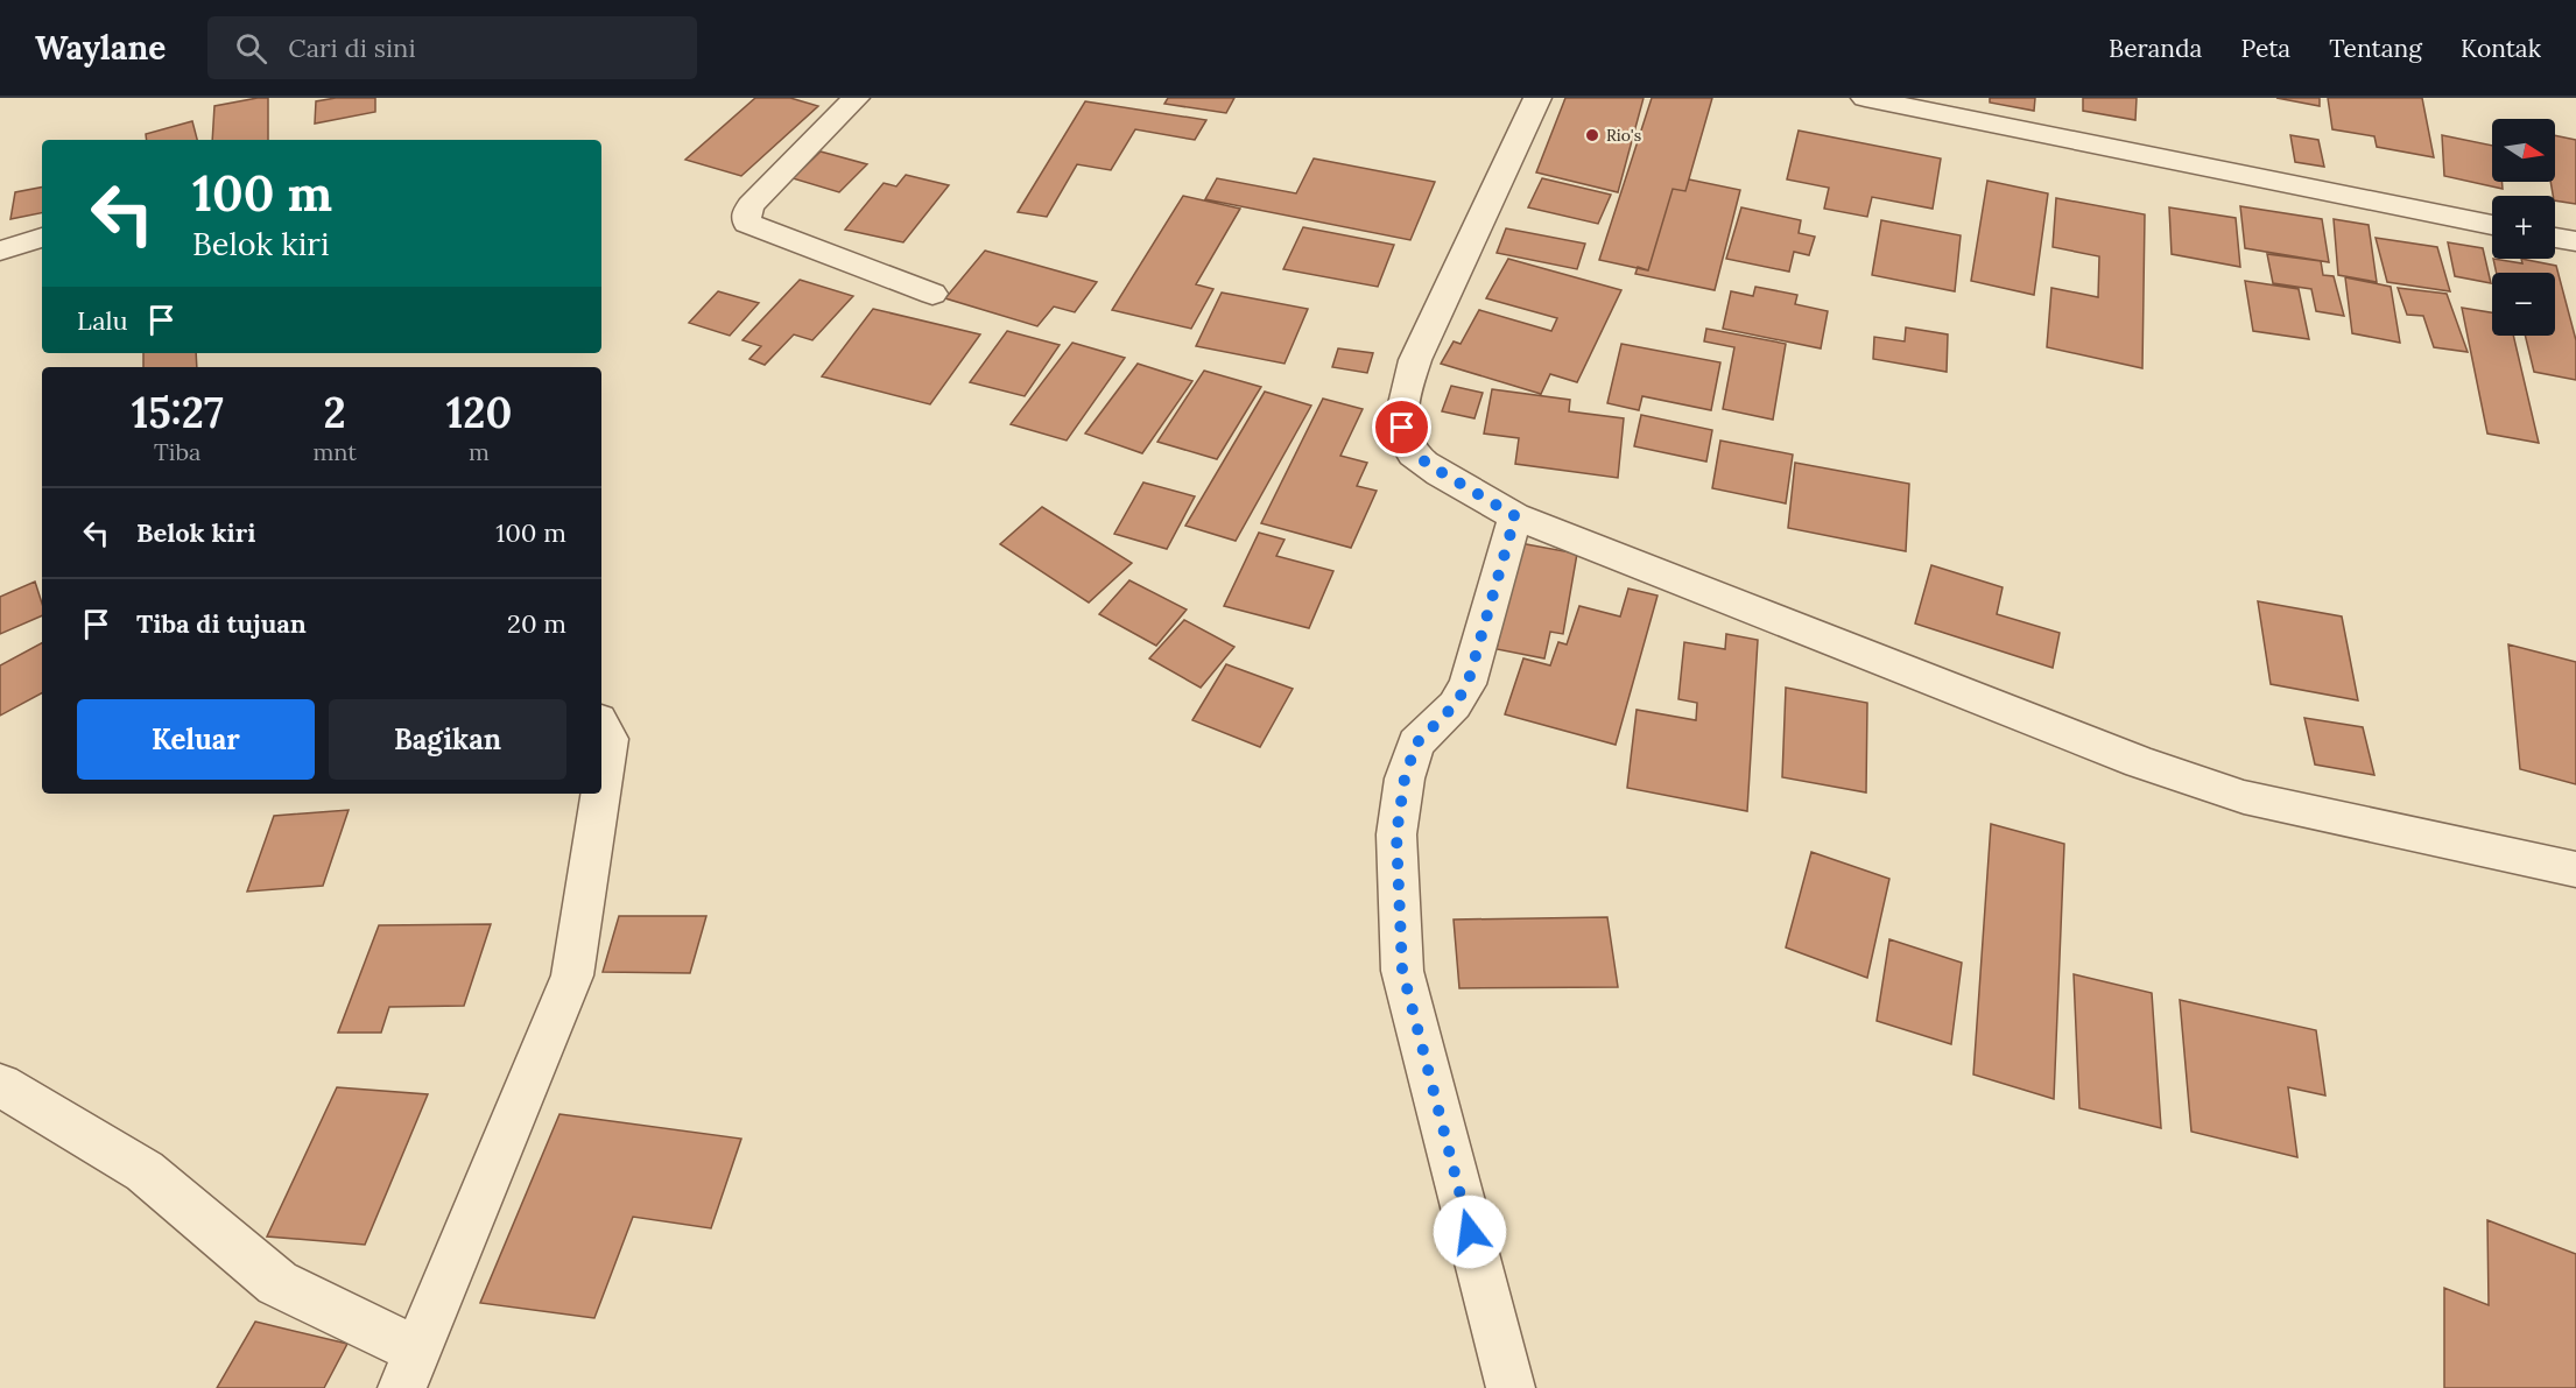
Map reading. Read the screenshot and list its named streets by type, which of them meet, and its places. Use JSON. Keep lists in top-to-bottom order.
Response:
{
  "places": ["Rio's"],
  "north": "right",
  "page": {
    "header": "Waylane",
    "search": "Cari di sini",
    "nav": [
      "Beranda",
      "Peta",
      "Tentang",
      "Kontak"
    ],
    "map_buttons": ["+", "−"],
    "turn": ["100 m", "Belok kiri"],
    "then": "Lalu",
    "eta": [
      "15:27",
      "Tiba",
      "2",
      "mnt",
      "120",
      "m"
    ],
    "list": [
      {
        "name": "Belok kiri",
        "value": "100 m"
      },
      {
        "name": "Tiba di tujuan",
        "value": "20 m"
      }
    ],
    "buttons": ["Keluar", "Bagikan"]
  }
}
